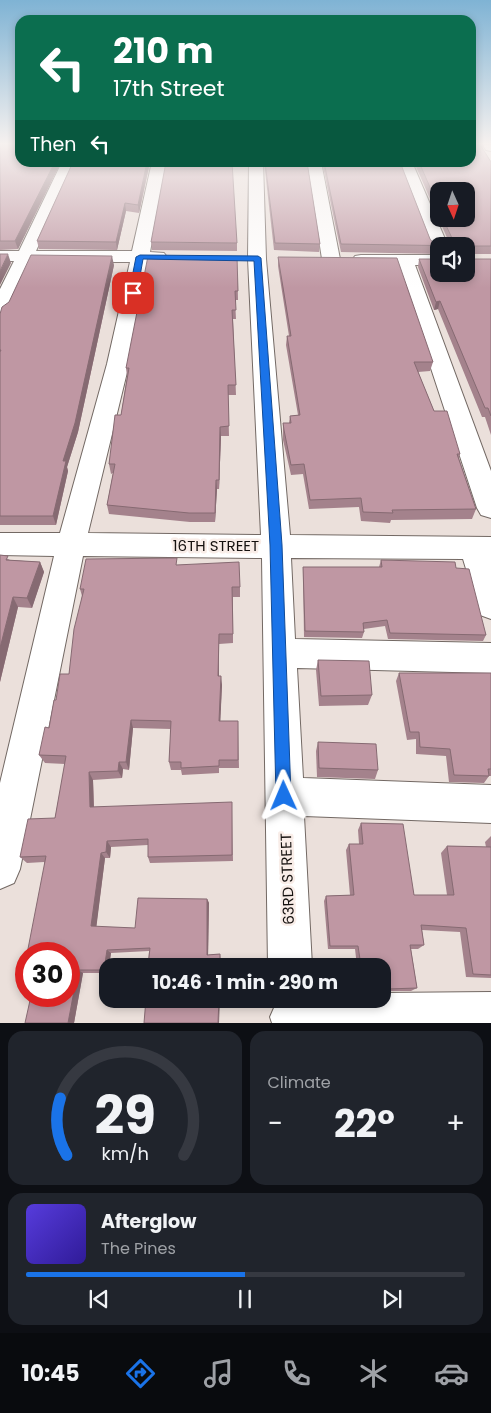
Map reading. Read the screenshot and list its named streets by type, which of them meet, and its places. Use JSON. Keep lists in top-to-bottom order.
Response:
{
  "streets": {
    "street": ["16TH STREET", "63RD STREET"]
  },
  "crossings": [
    ["16TH STREET", "63RD STREET"]
  ],
  "north": "bottom",
  "page": {
    "turn": ["210 m", "17th Street"],
    "then": "Then",
    "limit": "30",
    "trip": "10:46 · 1 min · 290 m",
    "tile": "Climate",
    "heat": ["−", "22°", "+"],
    "song": ["Afterglow", "The Pines"],
    "tabs": "10:45",
    "gauge": ["29", "km/h"]
  }
}
